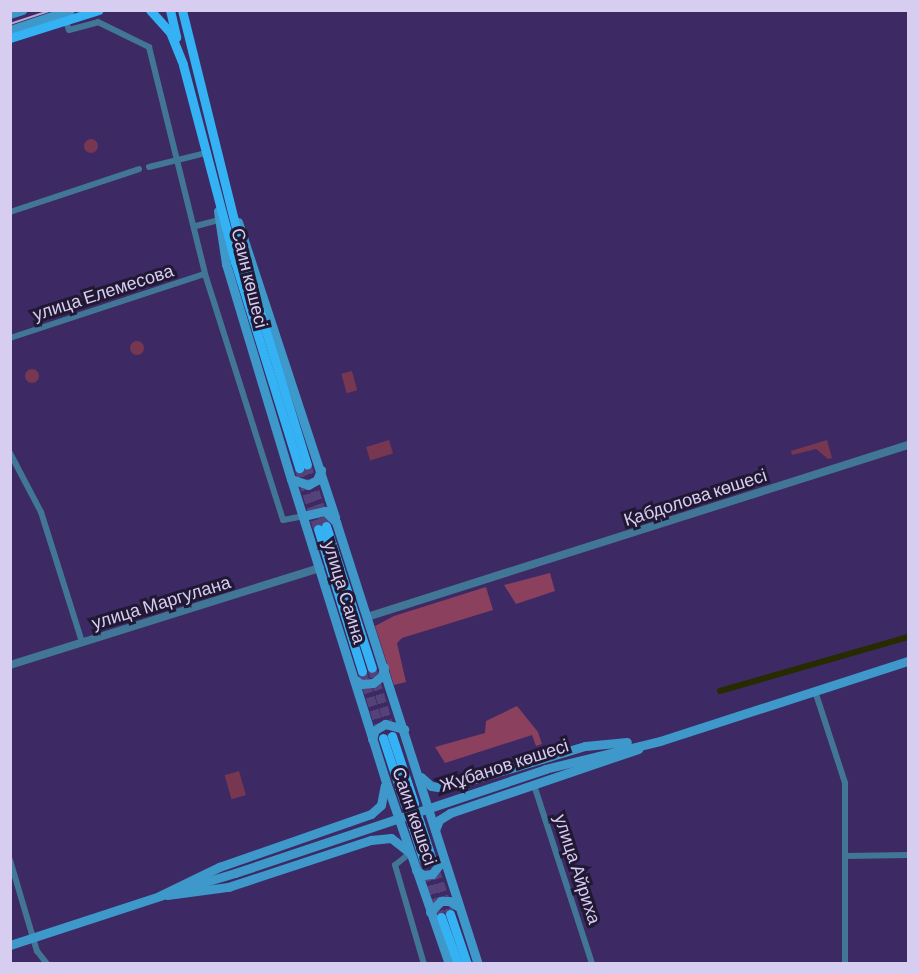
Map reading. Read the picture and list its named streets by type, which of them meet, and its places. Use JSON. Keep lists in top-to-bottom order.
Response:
{
  "streets": {
    "main road": ["Саин көшесі", "улица Саина", "Жұбанов көшесі"],
    "street": [
      "улица Елемесова",
      "Қабдолова көшесі",
      "улица Маргулана",
      "улица Айриха"
    ]
  },
  "crossings": [
    ["Саин көшесі", "Қабдолова көшесі"],
    ["Саин көшесі", "улица Саина"],
    ["улица Саина", "улица Маргулана"]
  ]
}
